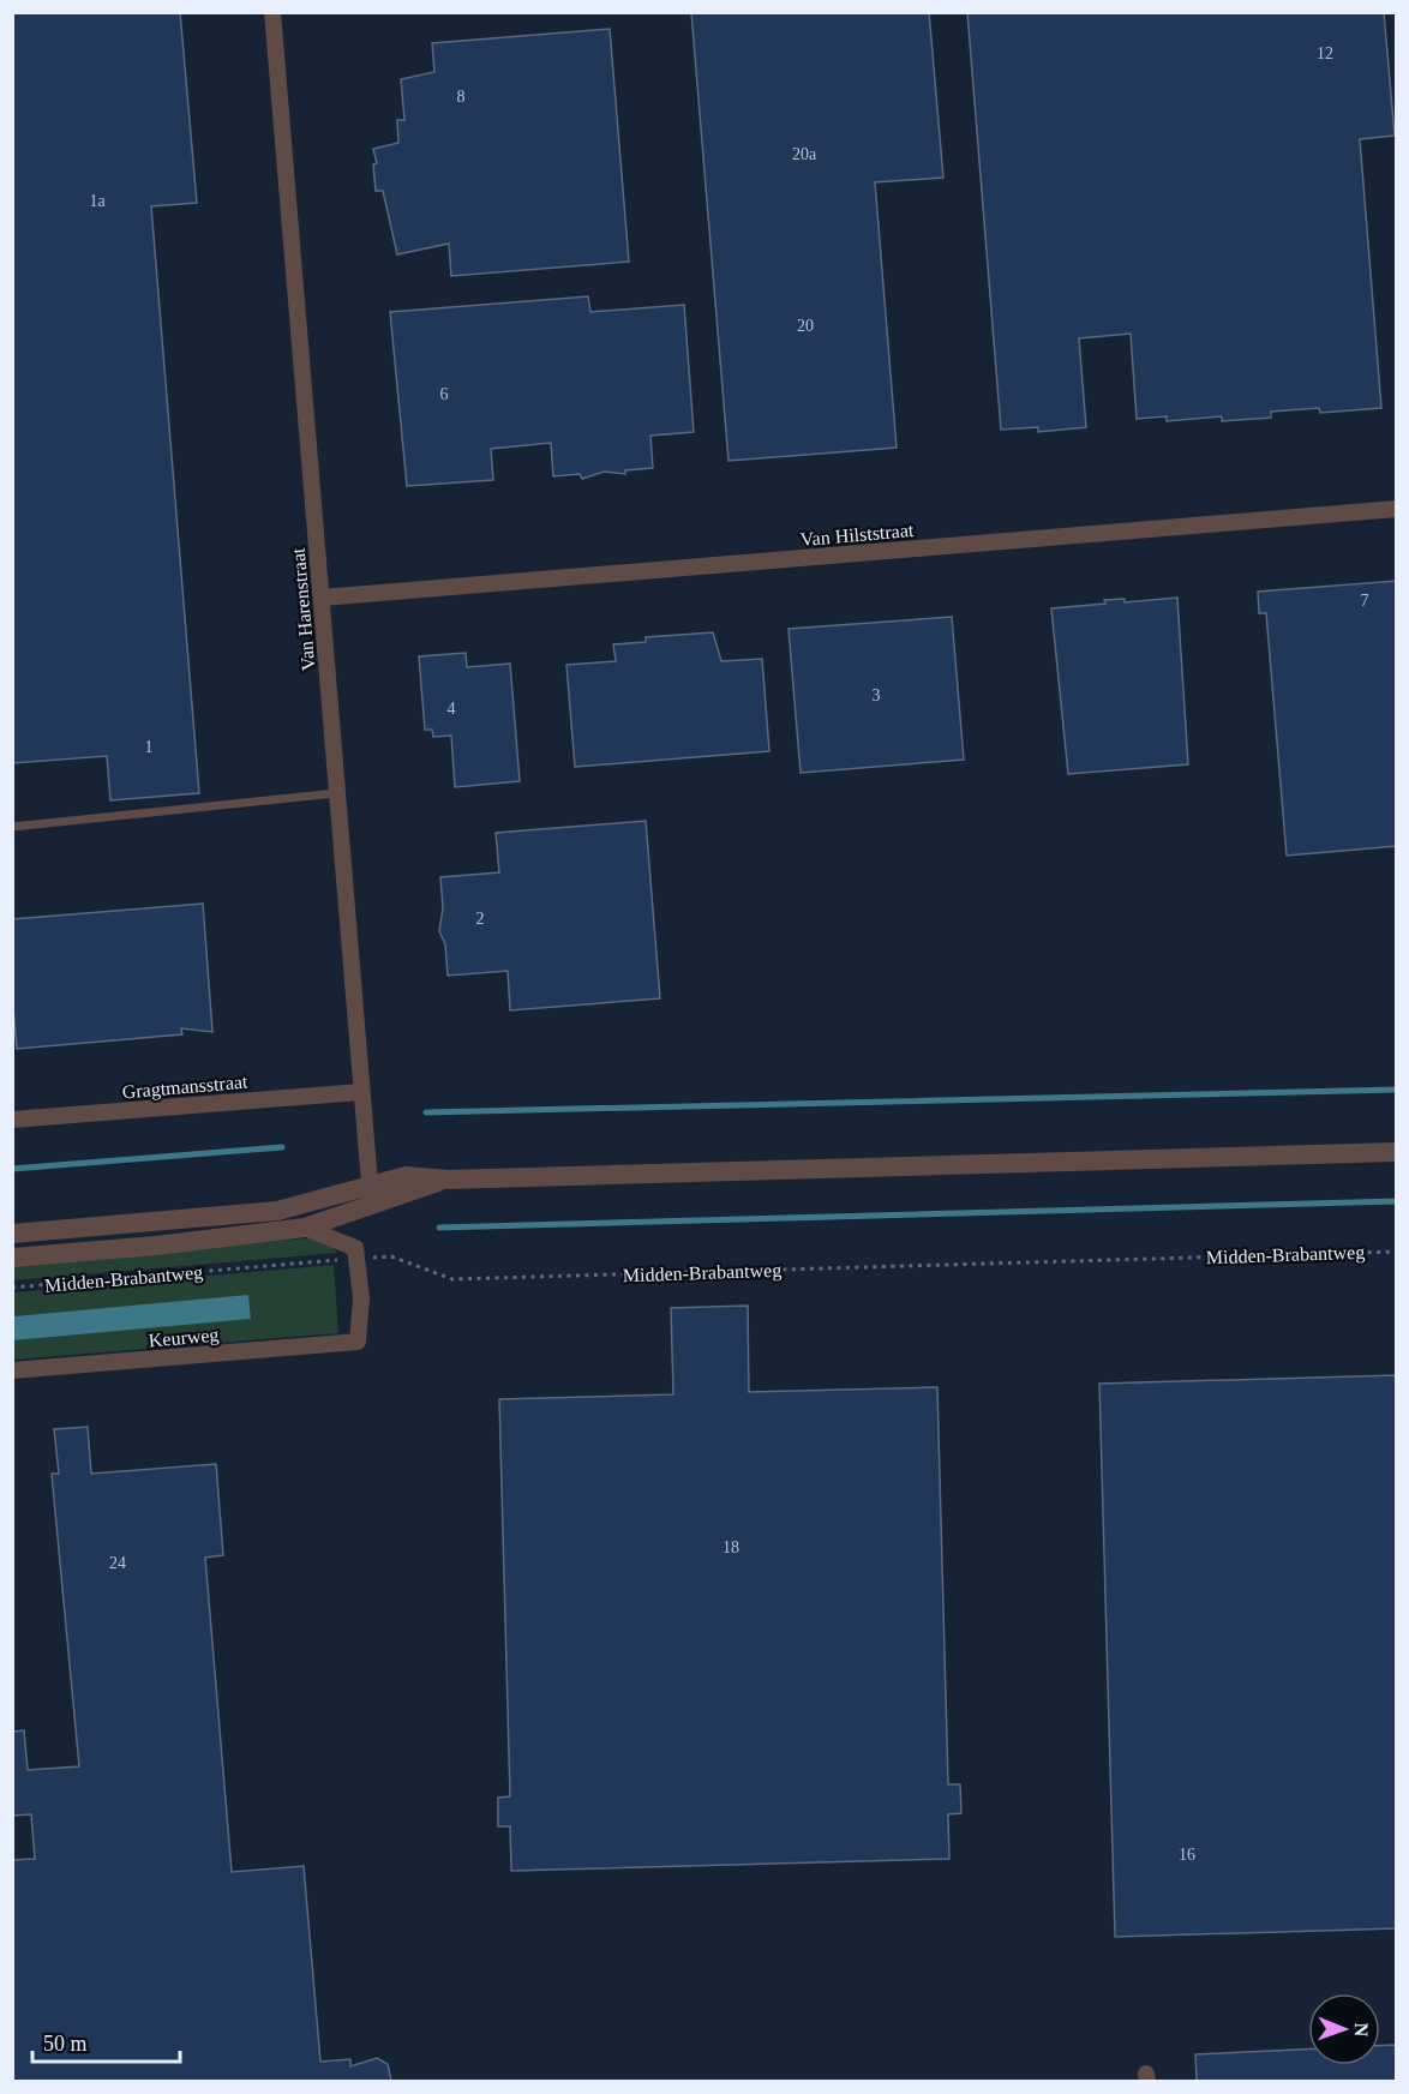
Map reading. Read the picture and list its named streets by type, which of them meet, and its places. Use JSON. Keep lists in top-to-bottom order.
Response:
{
  "streets": {
    "street": [
      "Van Hilststraat",
      "Van Harenstraat",
      "Gragtmansstraat",
      "Midden-Brabantweg",
      "Keurweg"
    ]
  },
  "crossings": [
    ["Van Hilststraat", "Van Harenstraat"],
    ["Van Harenstraat", "Gragtmansstraat"],
    ["Van Harenstraat", "Midden-Brabantweg"],
    ["Midden-Brabantweg", "Keurweg"]
  ],
  "house_numbers": [
    "12",
    "8",
    "20a",
    "1a",
    "20",
    "6",
    "7",
    "3",
    "4",
    "1",
    "2",
    "18",
    "24",
    "16"
  ],
  "scale_bar": "50 m",
  "north": "right"
}
